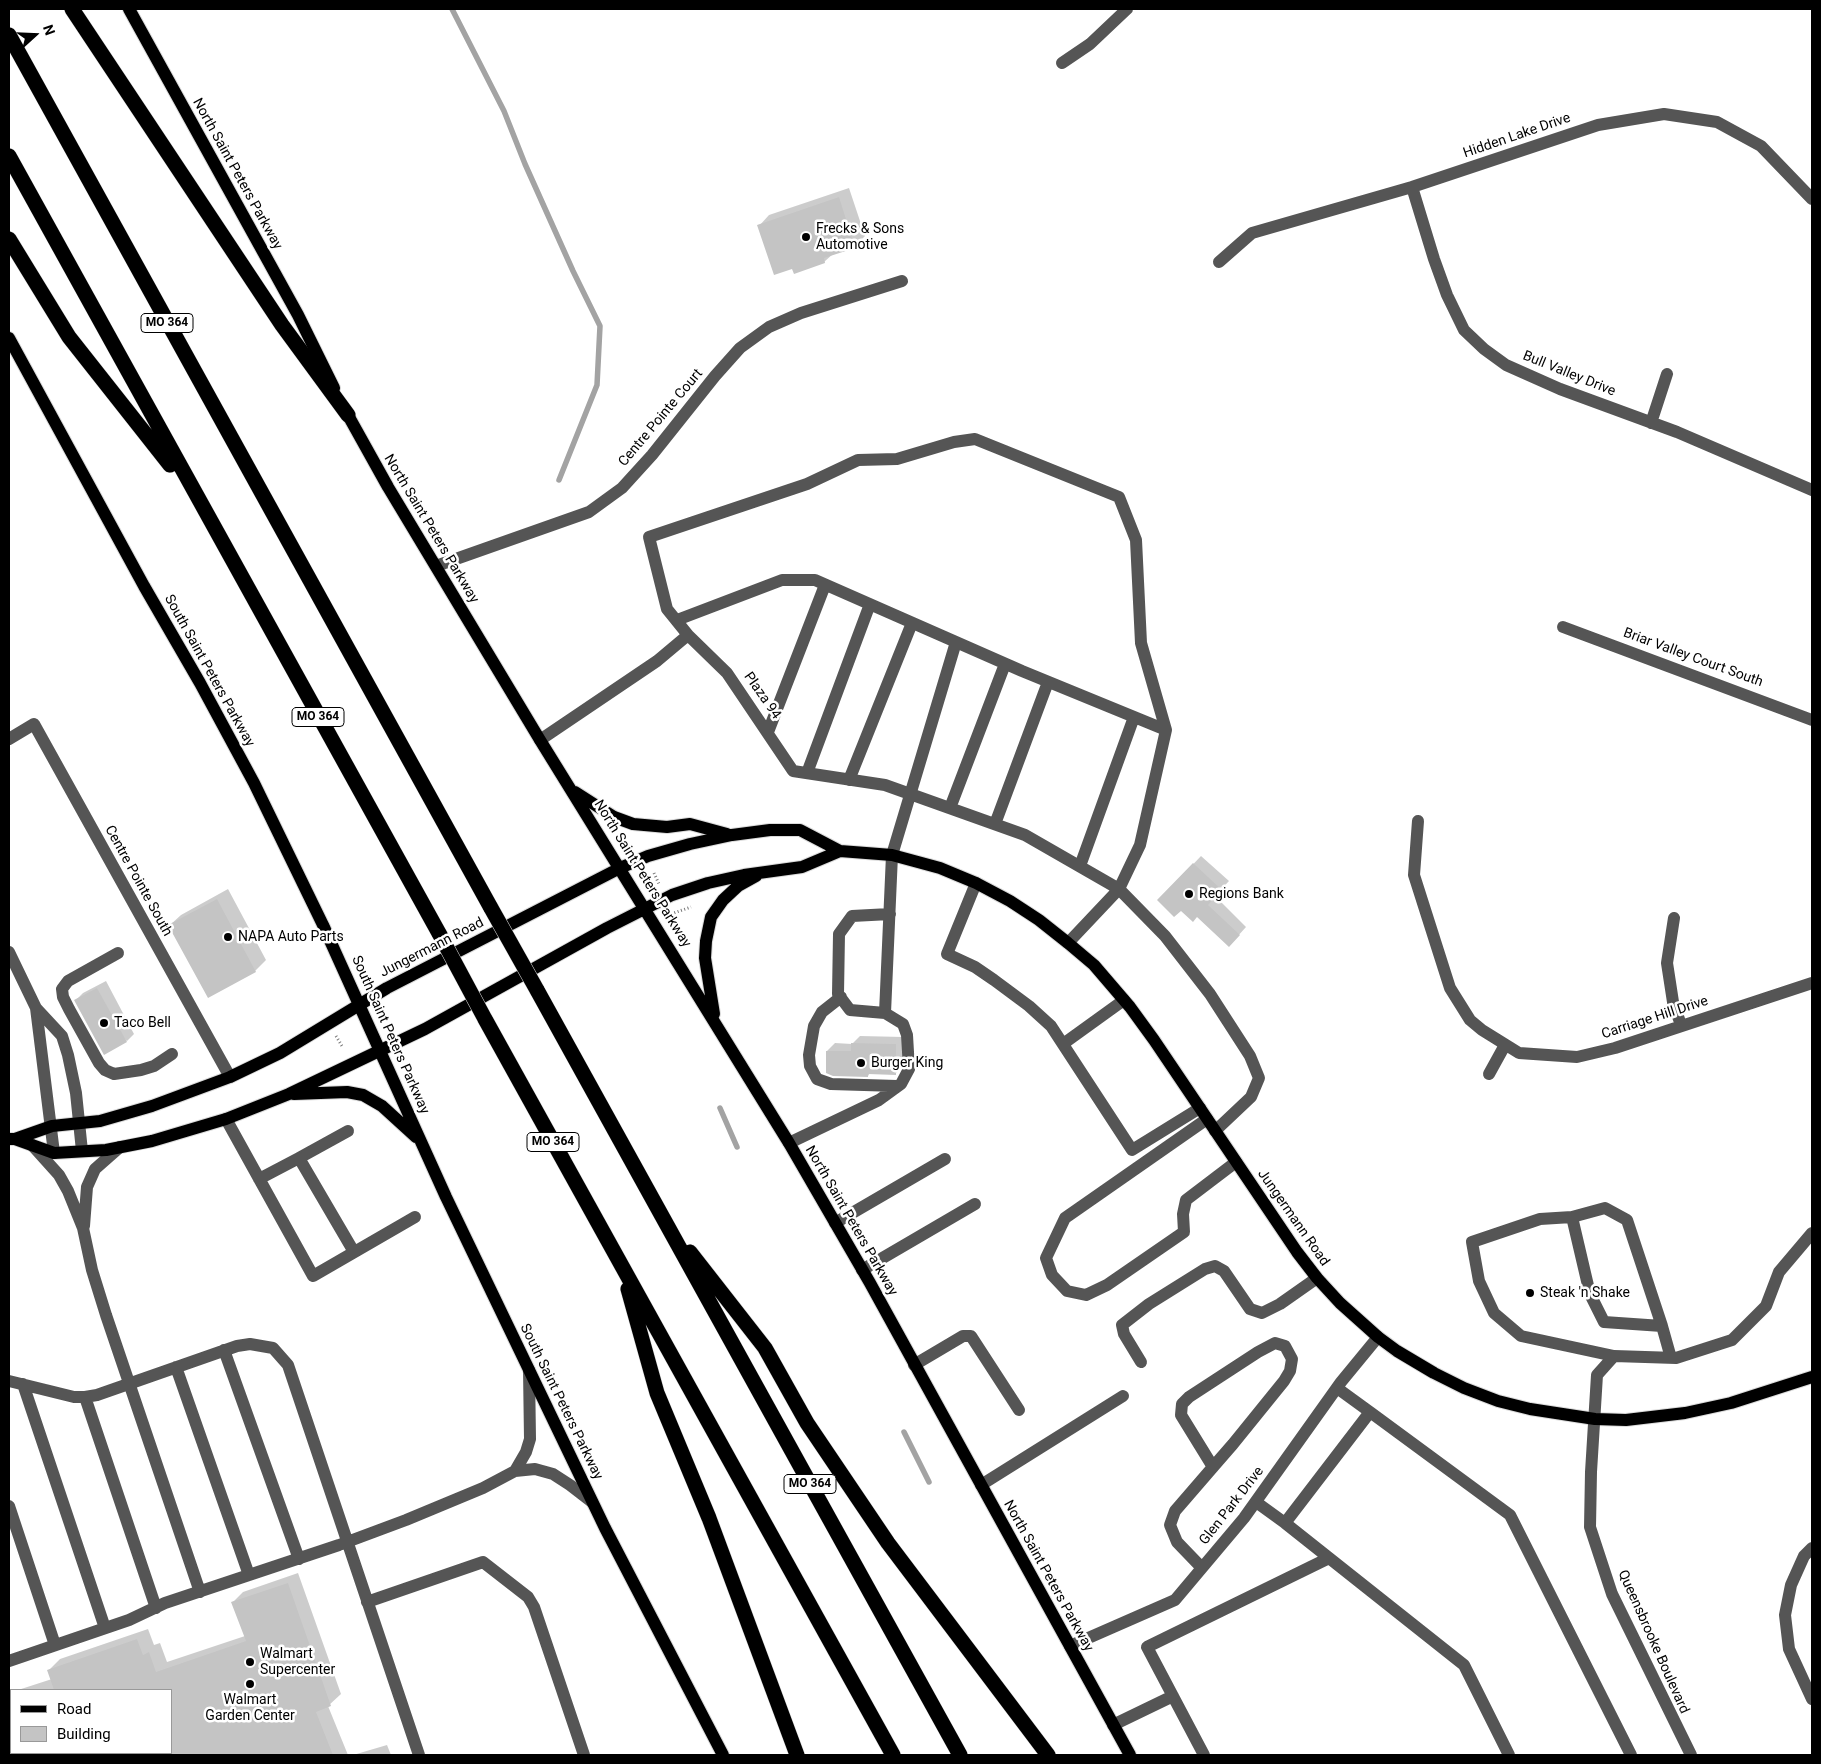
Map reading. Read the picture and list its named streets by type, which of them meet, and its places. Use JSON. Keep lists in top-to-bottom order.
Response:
{
  "streets": {
    "highway": ["MO 364"],
    "main road": ["North Saint Peters Parkway", "South Saint Peters Parkway", "Jungermann Road"],
    "street": [
      "Hidden Lake Drive",
      "Bull Valley Drive",
      "Centre Pointe Court",
      "Briar Valley Court South",
      "Plaza 94",
      "Centre Pointe South",
      "Carriage Hill Drive",
      "Glen Park Drive",
      "Queensbrooke Boulevard"
    ]
  },
  "crossings": [
    ["Hidden Lake Drive", "Bull Valley Drive"],
    ["North Saint Peters Parkway", "Centre Pointe Court"],
    ["North Saint Peters Parkway", "Jungermann Road"],
    ["North Saint Peters Parkway", "Glen Park Drive"],
    ["South Saint Peters Parkway", "Jungermann Road"],
    ["Plaza 94", "Jungermann Road"],
    ["Centre Pointe South", "Jungermann Road"],
    ["Jungermann Road", "Glen Park Drive"],
    ["Jungermann Road", "Queensbrooke Boulevard"]
  ],
  "places": [
    "Frecks & Sons Automotive",
    "Regions Bank",
    "NAPA Auto Parts",
    "Taco Bell",
    "Burger King",
    "Steak 'n Shake",
    "Walmart Supercenter",
    "Walmart Garden Center"
  ],
  "legend": ["Road", "Building"],
  "north": "right"
}
